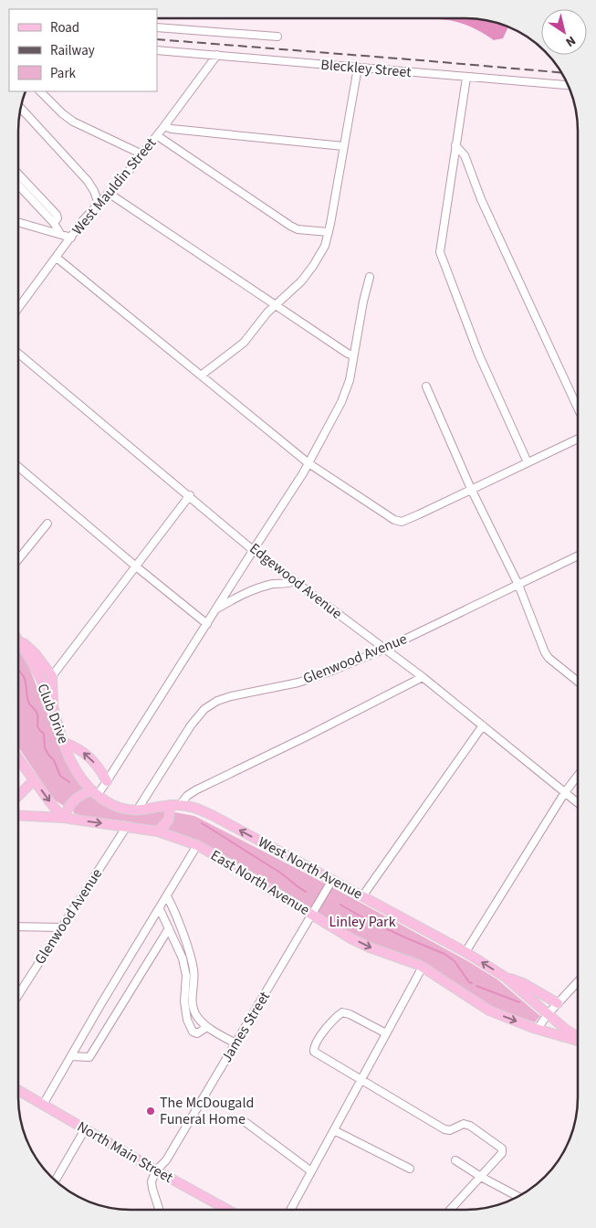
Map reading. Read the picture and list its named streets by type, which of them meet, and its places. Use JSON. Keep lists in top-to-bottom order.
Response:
{
  "streets": {
    "main road": [
      "Club Drive",
      "West North Avenue",
      "East North Avenue",
      "North Main Street"
    ],
    "street": [
      "Bleckley Street",
      "West Mauldin Street",
      "Edgewood Avenue",
      "Glenwood Avenue",
      "James Street"
    ]
  },
  "crossings": [
    ["Bleckley Street", "West Mauldin Street"],
    ["Edgewood Avenue", "Glenwood Avenue"],
    ["Glenwood Avenue", "West North Avenue"],
    ["Glenwood Avenue", "East North Avenue"],
    ["West North Avenue", "James Street"],
    ["East North Avenue", "James Street"],
    ["James Street", "North Main Street"]
  ],
  "one_way": ["West North Avenue", "East North Avenue"],
  "parks": ["Linley Park"],
  "places": ["The McDougald Funeral Home"],
  "legend": ["Road", "Railway", "Park"],
  "north": "bottom right"
}
